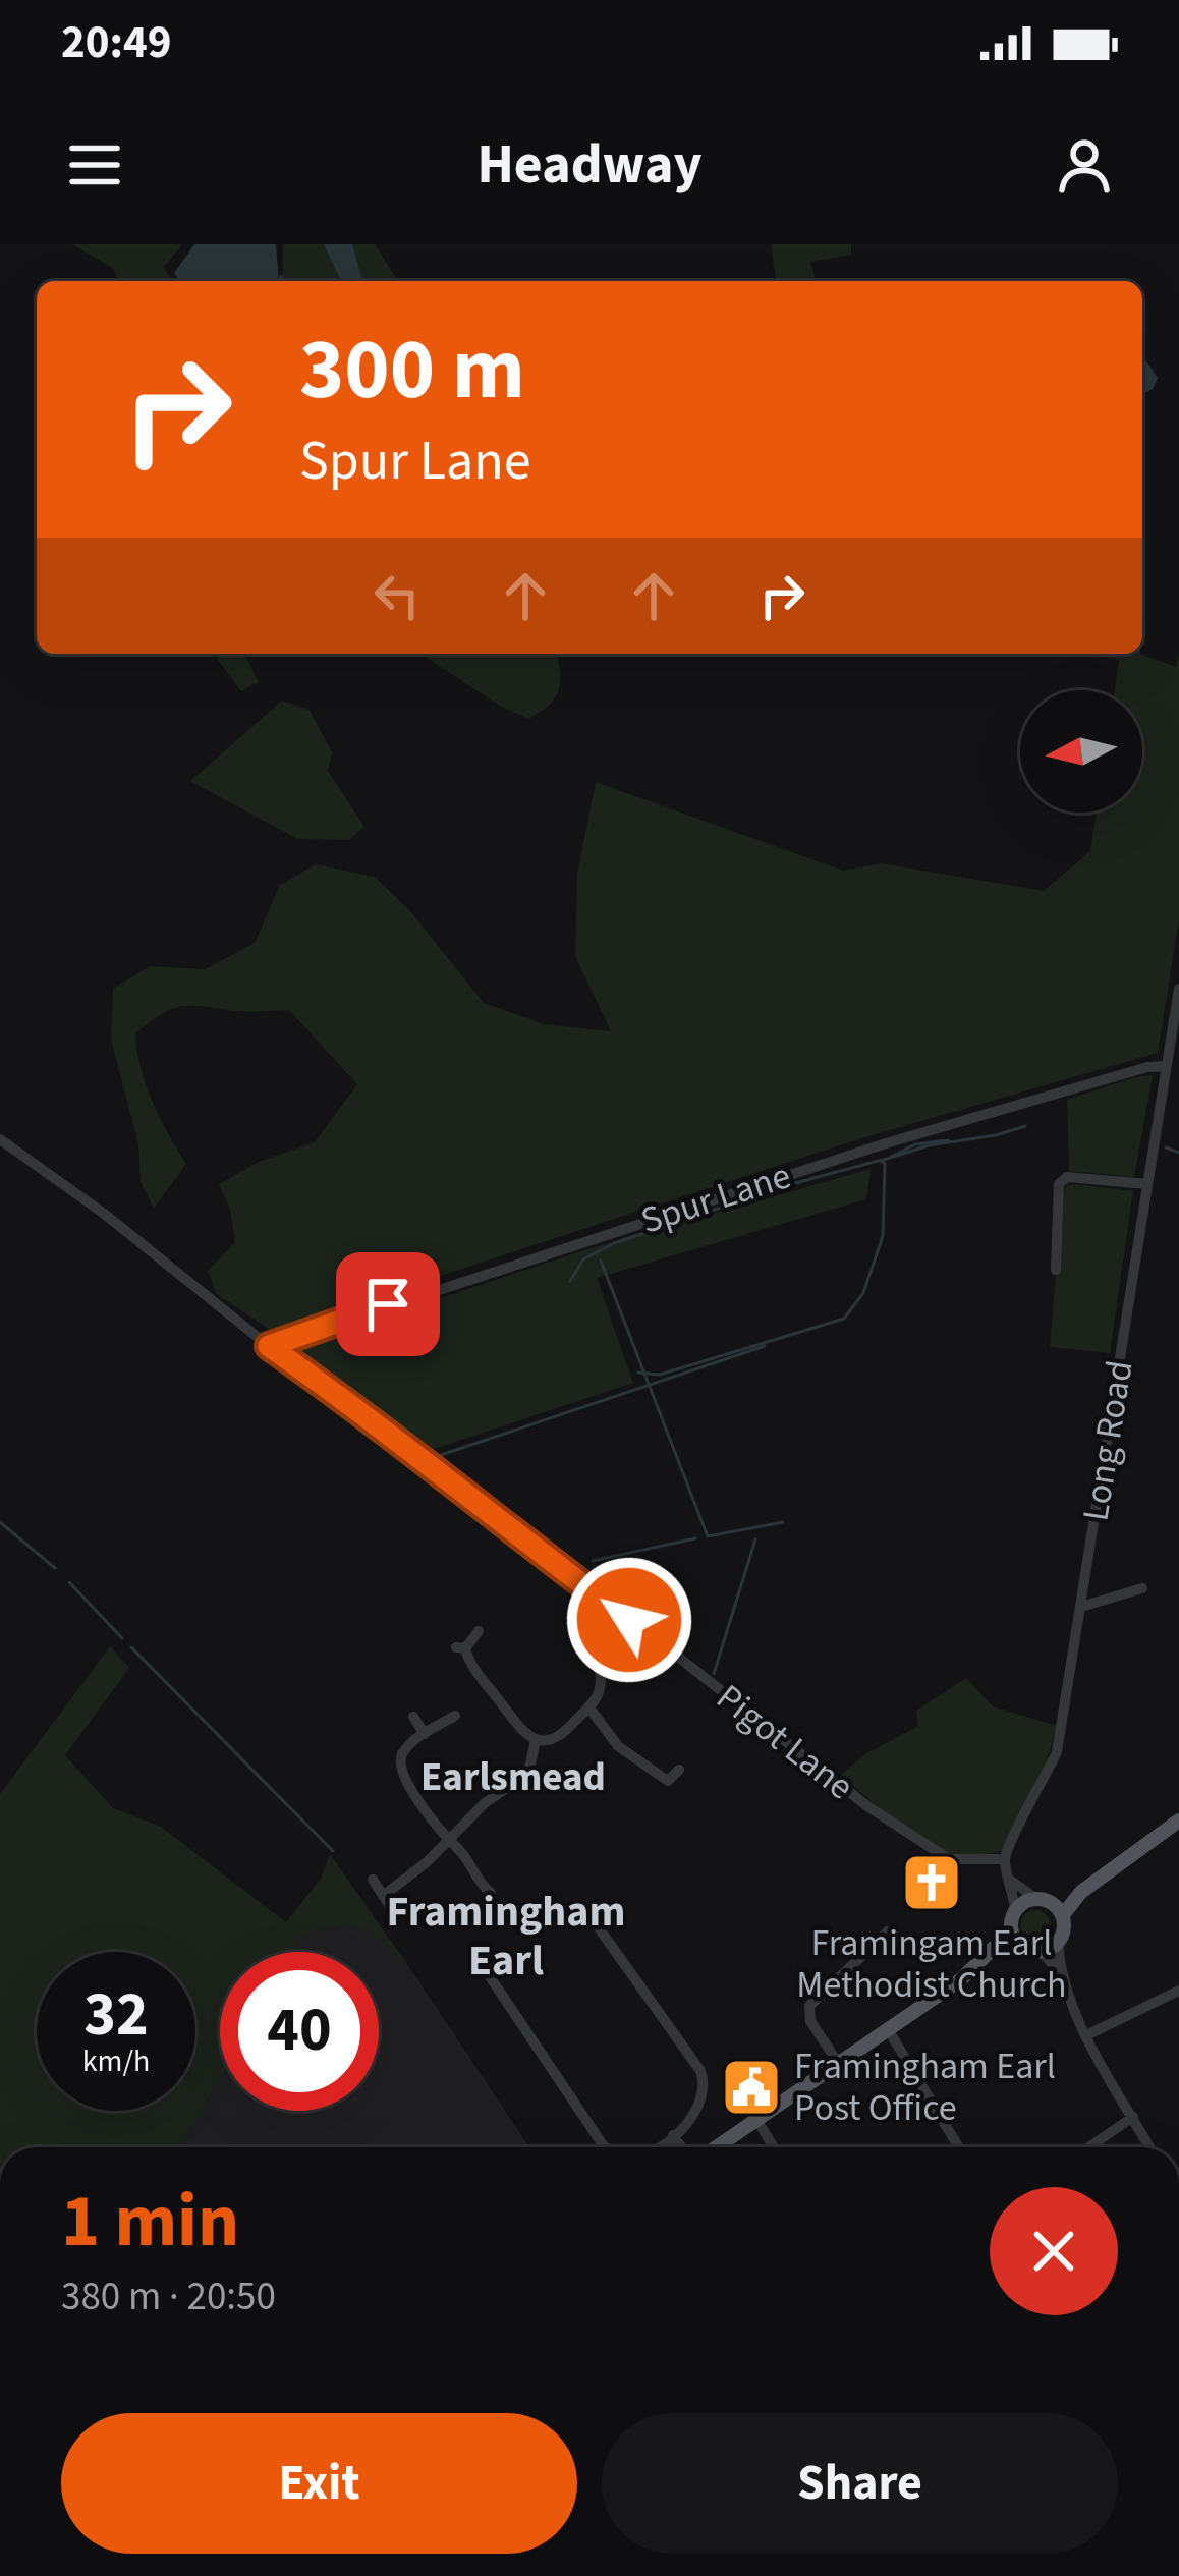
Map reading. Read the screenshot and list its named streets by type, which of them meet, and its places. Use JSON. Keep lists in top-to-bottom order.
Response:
{
  "streets": {
    "street": ["Spur Lane", "Long Road", "Pigot Lane"]
  },
  "crossings": [
    ["Spur Lane", "Long Road"],
    ["Spur Lane", "Pigot Lane"],
    ["Long Road", "Pigot Lane"]
  ],
  "districts": ["Earlsmead", "Framingham Earl"],
  "places": {
    "church": ["Framingam Earl Methodist Church"],
    "public building": ["Framingham Earl Post Office"]
  },
  "north": "left",
  "page": {
    "status": "20:49",
    "header": "Headway",
    "turn": ["300 m", "Spur Lane"],
    "speed": "32 km/h",
    "limit": "40",
    "heading": ["1 min", "380 m · 20:50"],
    "buttons": ["Exit", "Share"]
  }
}
